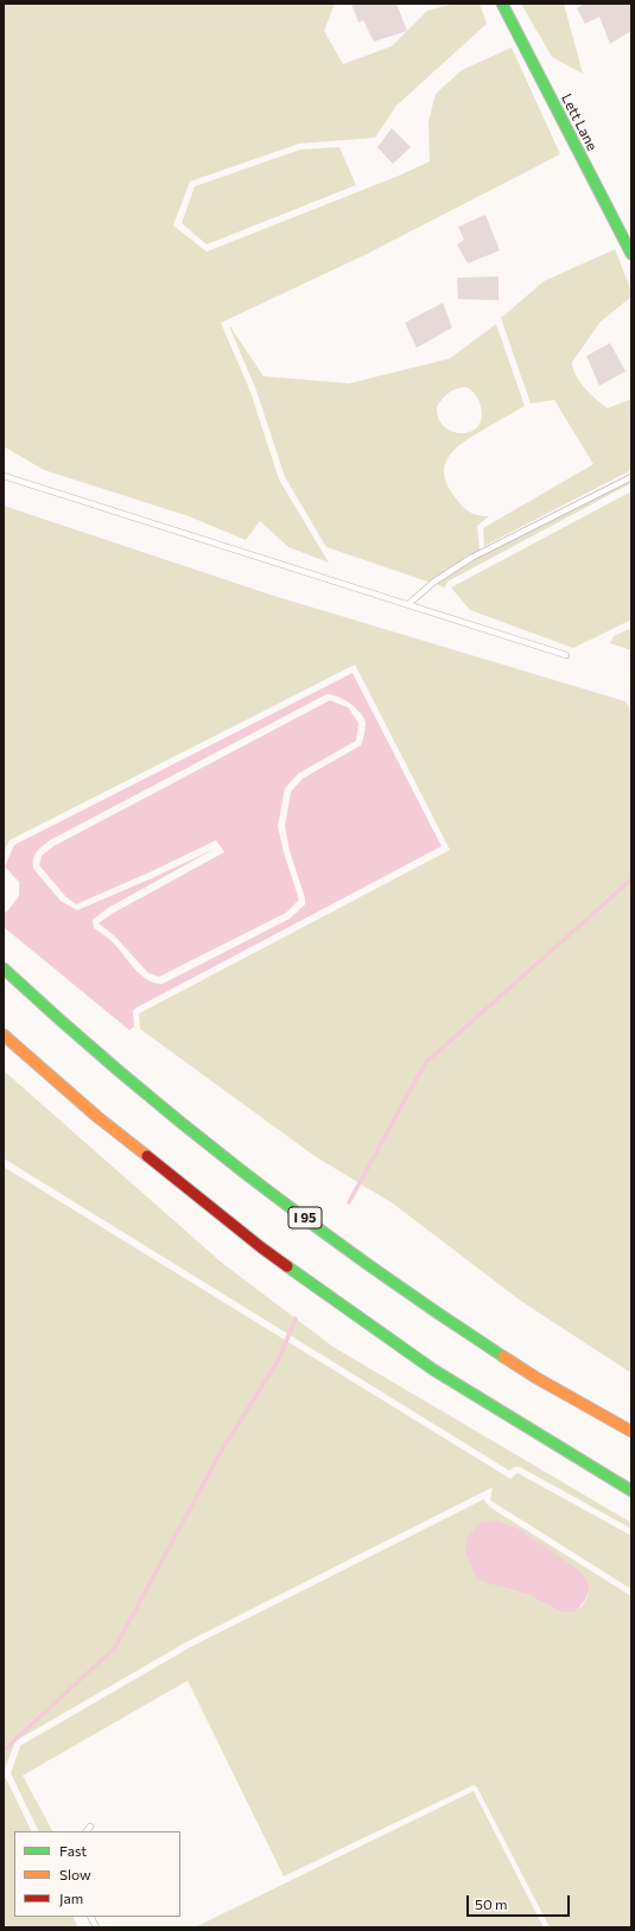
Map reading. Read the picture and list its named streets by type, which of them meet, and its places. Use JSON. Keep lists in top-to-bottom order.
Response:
{
  "streets": {
    "main road": ["Lett Lane", "I 95"]
  },
  "legend": ["Fast", "Slow", "Jam"],
  "scale_bar": "50 m"
}
